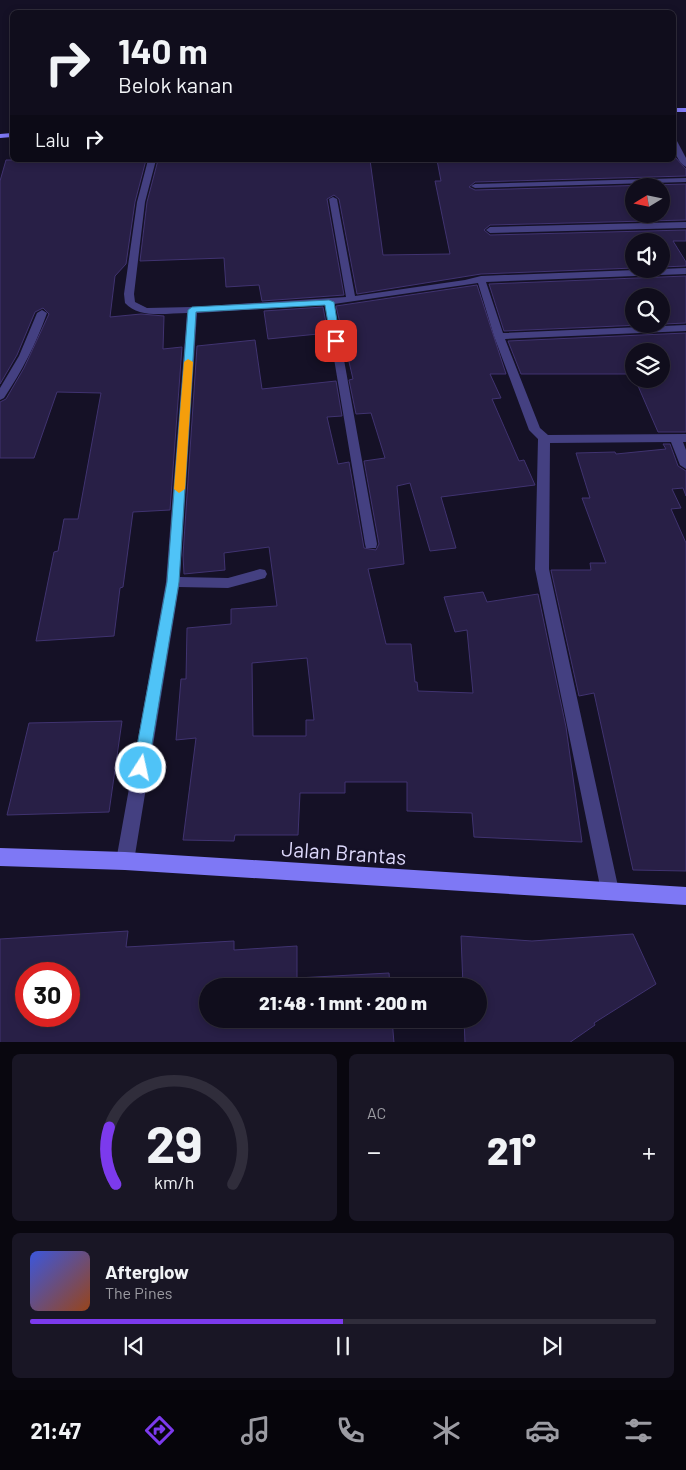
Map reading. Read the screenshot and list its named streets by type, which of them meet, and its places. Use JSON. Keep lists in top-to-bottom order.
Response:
{
  "streets": {
    "main road": ["Jalan Brantas"]
  },
  "north": "left",
  "page": {
    "turn": ["140 m", "Belok kanan"],
    "then": "Lalu",
    "limit": "30",
    "trip": "21:48 · 1 mnt · 200 m",
    "tile": "AC",
    "heat": ["−", "21°", "+"],
    "song": ["Afterglow", "The Pines"],
    "tabs": "21:47",
    "gauge": ["29", "km/h"]
  }
}
